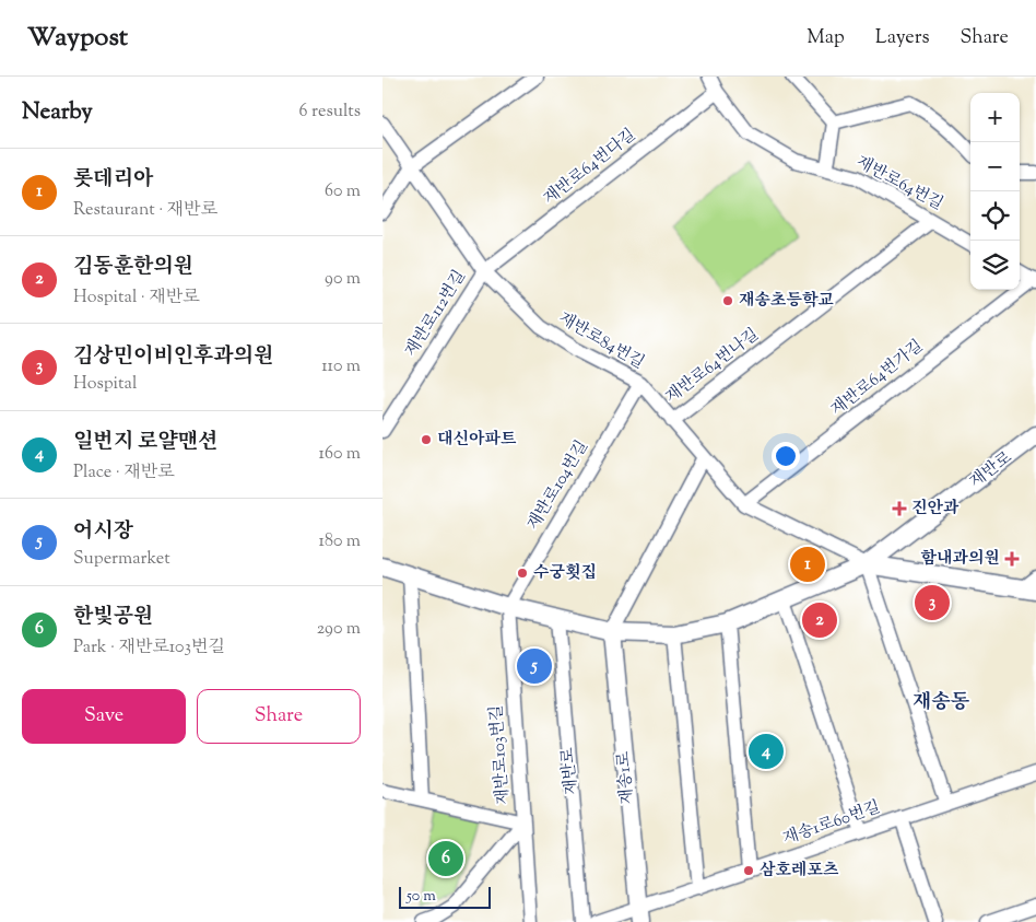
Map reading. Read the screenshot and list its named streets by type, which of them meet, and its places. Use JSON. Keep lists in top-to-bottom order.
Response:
{
  "streets": {
    "main road": ["재반로", "재송1로"],
    "street": [
      "재반로64번다길",
      "재반로64번길",
      "재반로112번길",
      "재반로84번길",
      "재반로64번나길",
      "재반로64번가길",
      "재반로104번길",
      "재반로103번길",
      "재송1로60번길"
    ]
  },
  "crossings": [
    ["재반로64번다길", "재반로64번길"],
    ["재반로64번다길", "재반로112번길"],
    ["재반로64번다길", "재반로84번길"],
    ["재반로64번길", "재반로64번나길"],
    ["재반로112번길", "재반로84번길"],
    ["재반로84번길", "재반로64번나길"],
    ["재반로84번길", "재반로64번가길"],
    ["재반로84번길", "재반로"],
    ["재반로84번길", "재반로104번길"],
    ["재반로", "재반로104번길"],
    ["재반로", "재반로103번길"],
    ["재반로", "재송1로"],
    ["재반로104번길", "재반로103번길"],
    ["재송1로", "재송1로60번길"]
  ],
  "districts": ["재송동"],
  "places": {
    "other": [
      "재송초등학교",
      "대신아파트",
      "수궁횟집",
      "삼호레포츠"
    ],
    "health": ["진안과", "함내과의원"]
  },
  "scale_bar": "50 m",
  "page": {
    "header": "Waypost",
    "nav": ["Map", "Layers", "Share"],
    "heading": ["Nearby", "6 results"],
    "map_buttons": ["+", "−"],
    "list": [
      {
        "mark": "1",
        "name": "롯데리아",
        "note": "Restaurant · 재반로",
        "value": "60 m"
      },
      {
        "mark": "2",
        "name": "김동훈한의원",
        "note": "Hospital · 재반로",
        "value": "90 m"
      },
      {
        "mark": "3",
        "name": "김상민이비인후과의원",
        "note": "Hospital",
        "value": "110 m"
      },
      {
        "mark": "4",
        "name": "일번지 로얄맨션",
        "note": "Place · 재반로",
        "value": "160 m"
      },
      {
        "mark": "5",
        "name": "어시장",
        "note": "Supermarket",
        "value": "180 m"
      },
      {
        "mark": "6",
        "name": "한빛공원",
        "note": "Park · 재반로103번길",
        "value": "290 m"
      }
    ],
    "pins": [
      "1",
      "3",
      "2",
      "5",
      "4",
      "6"
    ],
    "buttons": ["Save", "Share"],
    "scale": "50 m"
  }
}
